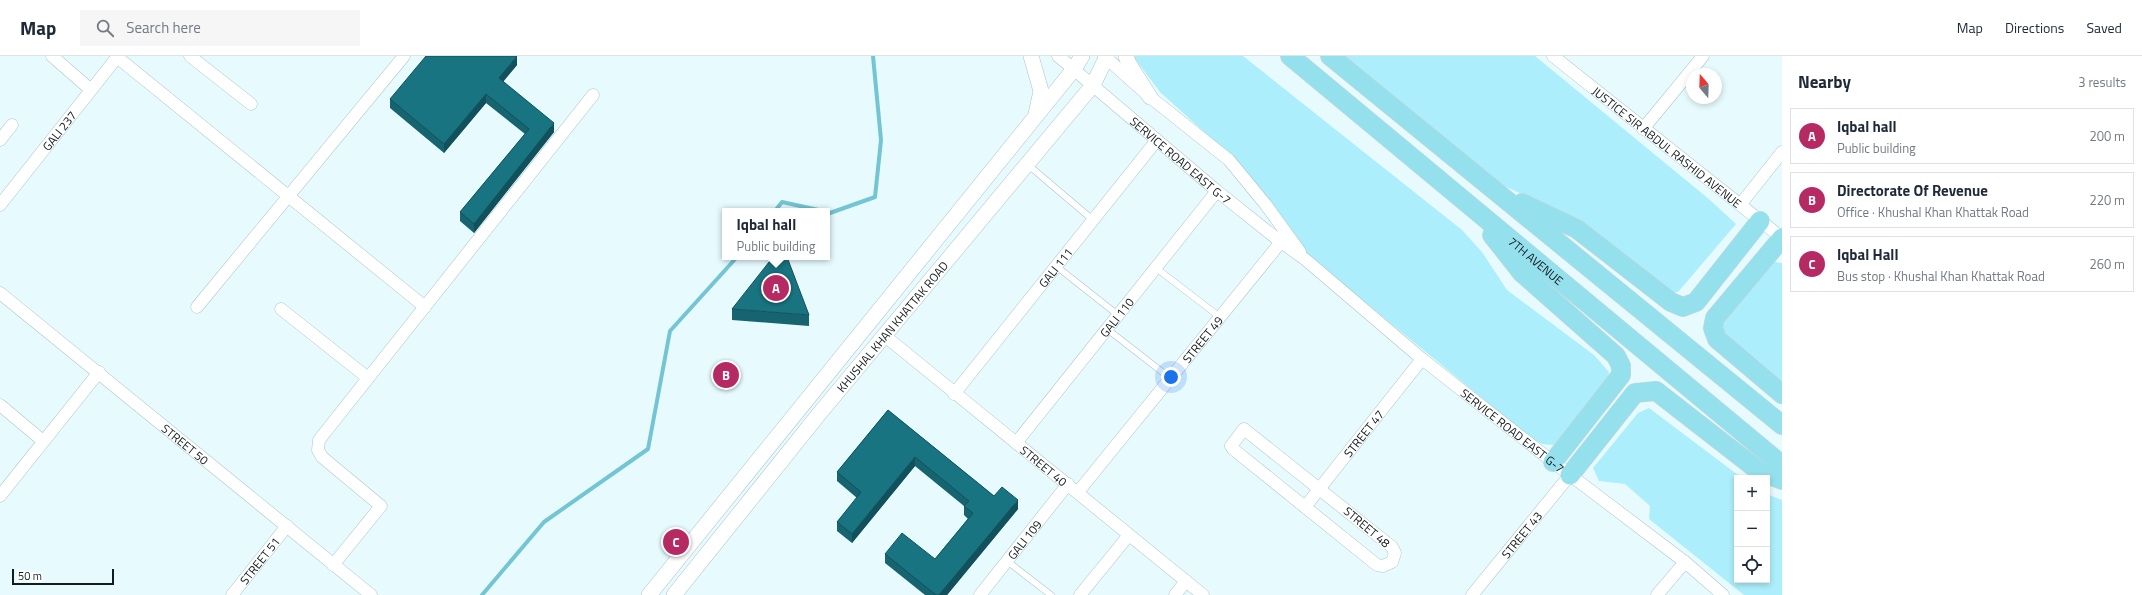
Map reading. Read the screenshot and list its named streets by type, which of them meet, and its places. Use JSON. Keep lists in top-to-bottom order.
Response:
{
  "streets": {
    "main road": ["7TH AVENUE"],
    "street": [
      "GALI 237",
      "JUSTICE SIR ABDUL RASHID AVENUE",
      "SERVICE ROAD EAST G-7",
      "GALI 111",
      "GALI 110",
      "KHUSHAL KHAN KHATTAK ROAD",
      "STREET 49",
      "STREET 47",
      "STREET 50",
      "STREET 40",
      "STREET 48",
      "STREET 43",
      "GALI 109",
      "STREET 51"
    ]
  },
  "crossings": [
    ["SERVICE ROAD EAST G-7", "GALI 111"],
    ["SERVICE ROAD EAST G-7", "GALI 110"],
    ["SERVICE ROAD EAST G-7", "KHUSHAL KHAN KHATTAK ROAD"],
    ["SERVICE ROAD EAST G-7", "STREET 49"],
    ["SERVICE ROAD EAST G-7", "STREET 47"],
    ["SERVICE ROAD EAST G-7", "STREET 43"],
    ["GALI 111", "STREET 40"],
    ["GALI 110", "STREET 40"],
    ["KHUSHAL KHAN KHATTAK ROAD", "STREET 40"],
    ["STREET 49", "STREET 40"],
    ["STREET 47", "STREET 48"],
    ["STREET 50", "STREET 51"],
    ["STREET 40", "GALI 109"]
  ],
  "scale_bar": "50 m",
  "north": "top",
  "page": {
    "header": "Map",
    "search": "Search here",
    "nav": ["Map", "Directions", "Saved"],
    "heading": ["Nearby", "3 results"],
    "list": [
      {
        "mark": "A",
        "name": "Iqbal hall",
        "note": "Public building",
        "value": "200 m"
      },
      {
        "mark": "B",
        "name": "Directorate Of Revenue",
        "note": "Office · Khushal Khan Khattak Road",
        "value": "220 m"
      },
      {
        "mark": "C",
        "name": "Iqbal Hall",
        "note": "Bus stop · Khushal Khan Khattak Road",
        "value": "260 m"
      }
    ],
    "popup": ["Iqbal hall", "Public building"],
    "pins": ["A", "B", "C"],
    "map_buttons": ["+", "−"],
    "scale": "50 m"
  }
}
